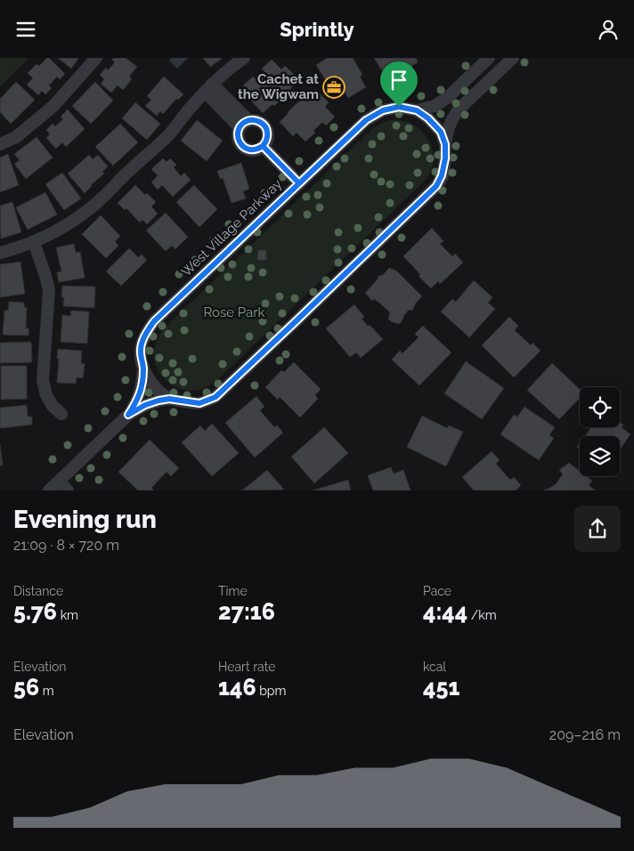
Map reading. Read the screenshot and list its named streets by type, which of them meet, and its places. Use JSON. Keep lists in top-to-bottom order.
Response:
{
  "streets": {
    "street": ["West Village Parkway"]
  },
  "parks": ["Rose Park"],
  "places": {
    "office": ["Cachet at the Wigwam"]
  },
  "page": {
    "header": "Sprintly",
    "heading": ["Evening run", "21:09 · 8 × 720 m"],
    "stats": [
      ["Distance", "5.76 km"],
      ["Time", "27:16"],
      ["Pace", "4:44 /km"],
      ["Elevation", "56 m"],
      ["Heart rate", "146 bpm"],
      ["kcal", "451"]
    ],
    "chart": ["Elevation", "209–216 m"]
  }
}
